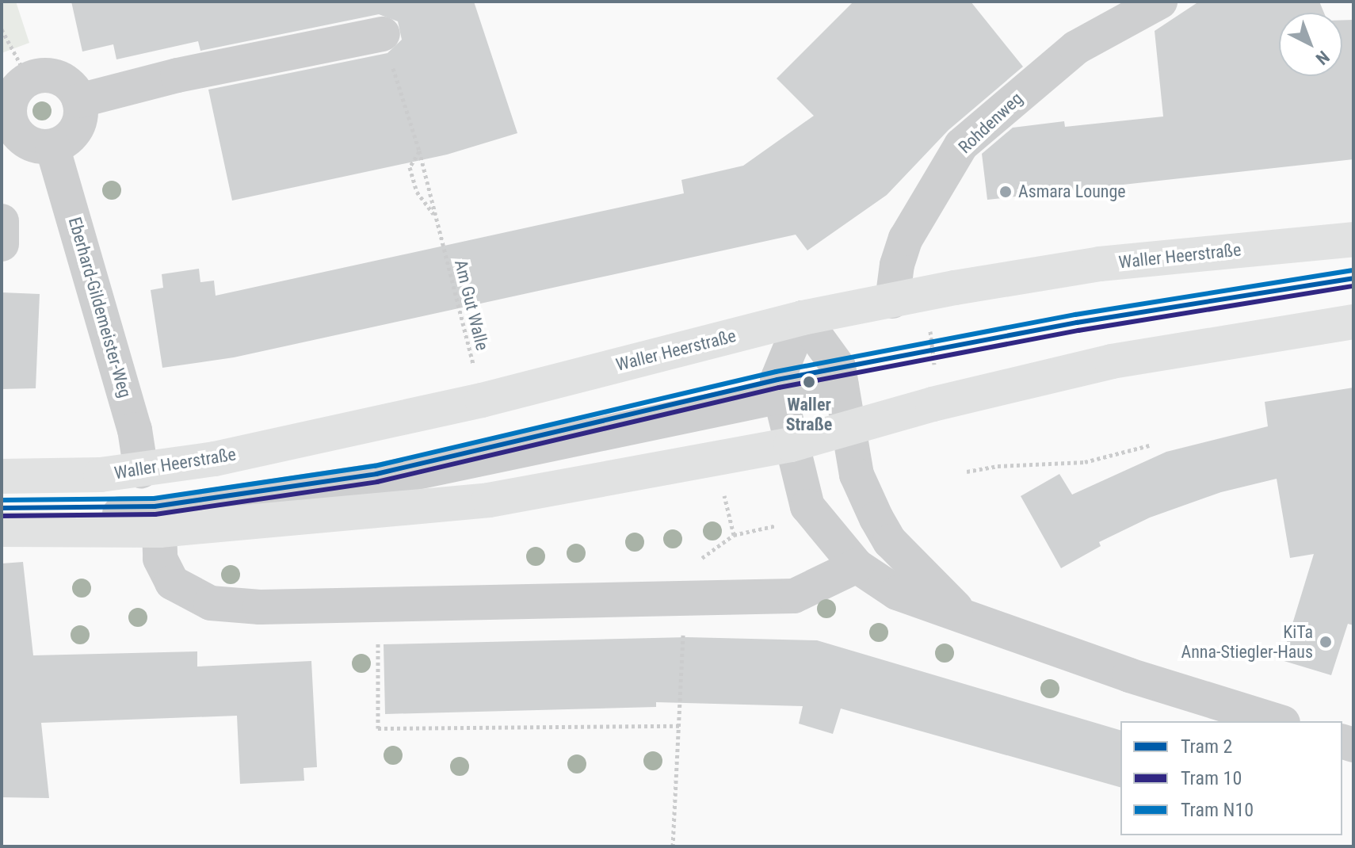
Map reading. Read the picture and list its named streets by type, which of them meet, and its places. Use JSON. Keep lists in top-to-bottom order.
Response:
{
  "streets": {
    "main road": ["Waller Heerstraße"],
    "street": ["Rohdenweg", "Eberhard-Gildemeister-Weg"],
    "path": ["Am Gut Walle"]
  },
  "crossings": [
    ["Rohdenweg", "Waller Heerstraße"],
    ["Waller Heerstraße", "Am Gut Walle"],
    ["Waller Heerstraße", "Eberhard-Gildemeister-Weg"]
  ],
  "places": ["Asmara Lounge", "Waller Straße", "KiTa Anna-Stiegler-Haus"],
  "lines": ["tram line N10", "tram line 2", "tram line 10"],
  "legend": ["Tram 2", "Tram 10", "Tram N10"],
  "north": "bottom right"
}
